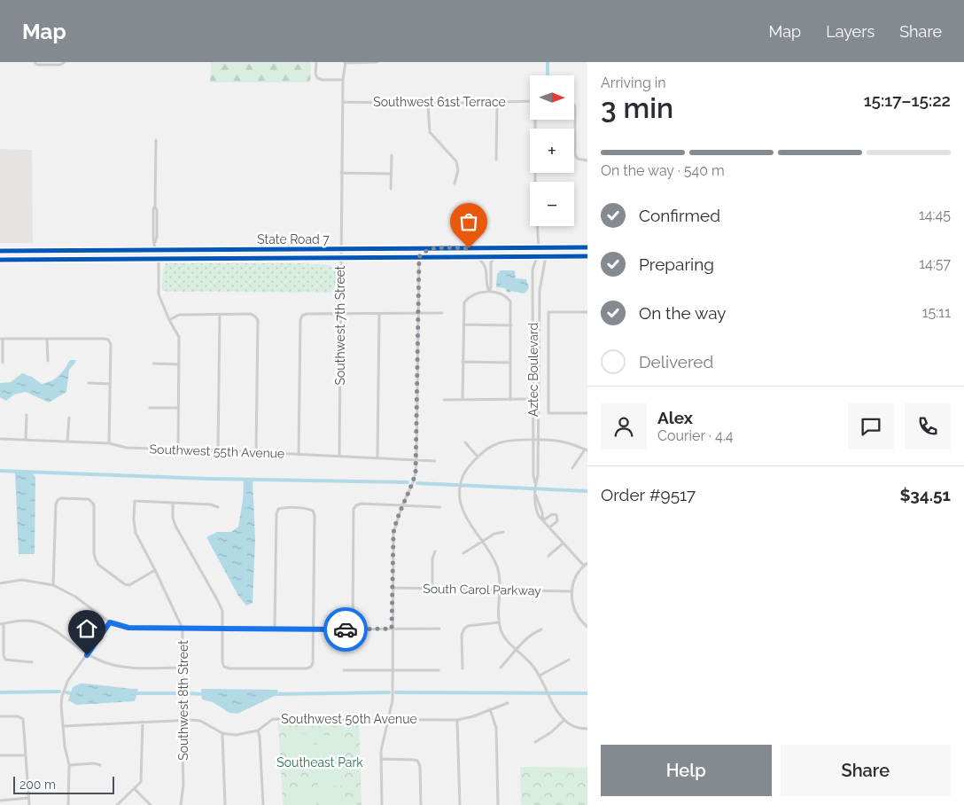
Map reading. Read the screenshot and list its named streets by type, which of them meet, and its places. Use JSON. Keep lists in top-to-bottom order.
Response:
{
  "streets": {
    "main road": ["State Road 7"],
    "street": [
      "Southwest 61st Terrace",
      "Southwest 7th Street",
      "Aztec Boulevard",
      "Southwest 55th Avenue",
      "South Carol Parkway",
      "Southwest 8th Street",
      "Southwest 50th Avenue"
    ]
  },
  "crossings": [
    ["Southwest 61st Terrace", "Southwest 7th Street"],
    ["State Road 7", "Southwest 7th Street"],
    ["State Road 7", "Aztec Boulevard"],
    ["Southwest 7th Street", "Southwest 55th Avenue"],
    ["Southwest 8th Street", "Southwest 50th Avenue"]
  ],
  "parks": ["Southeast Park"],
  "scale_bar": "200 m",
  "north": "right",
  "page": {
    "header": "Map",
    "nav": ["Map", "Layers", "Share"],
    "heading": ["3 min", "Arriving in", "15:17–15:22"],
    "panel": [
      "Alex",
      "Courier · 4.4",
      "Order #9517",
      "$34.51"
    ],
    "map_buttons": ["+", "−"],
    "bar": "On the way · 540 m",
    "list": [
      ["Confirmed", "14:45"],
      ["Preparing", "14:57"],
      ["On the way", "15:11"],
      "Delivered"
    ],
    "buttons": ["Help", "Share"],
    "scale": "200 m"
  }
}
